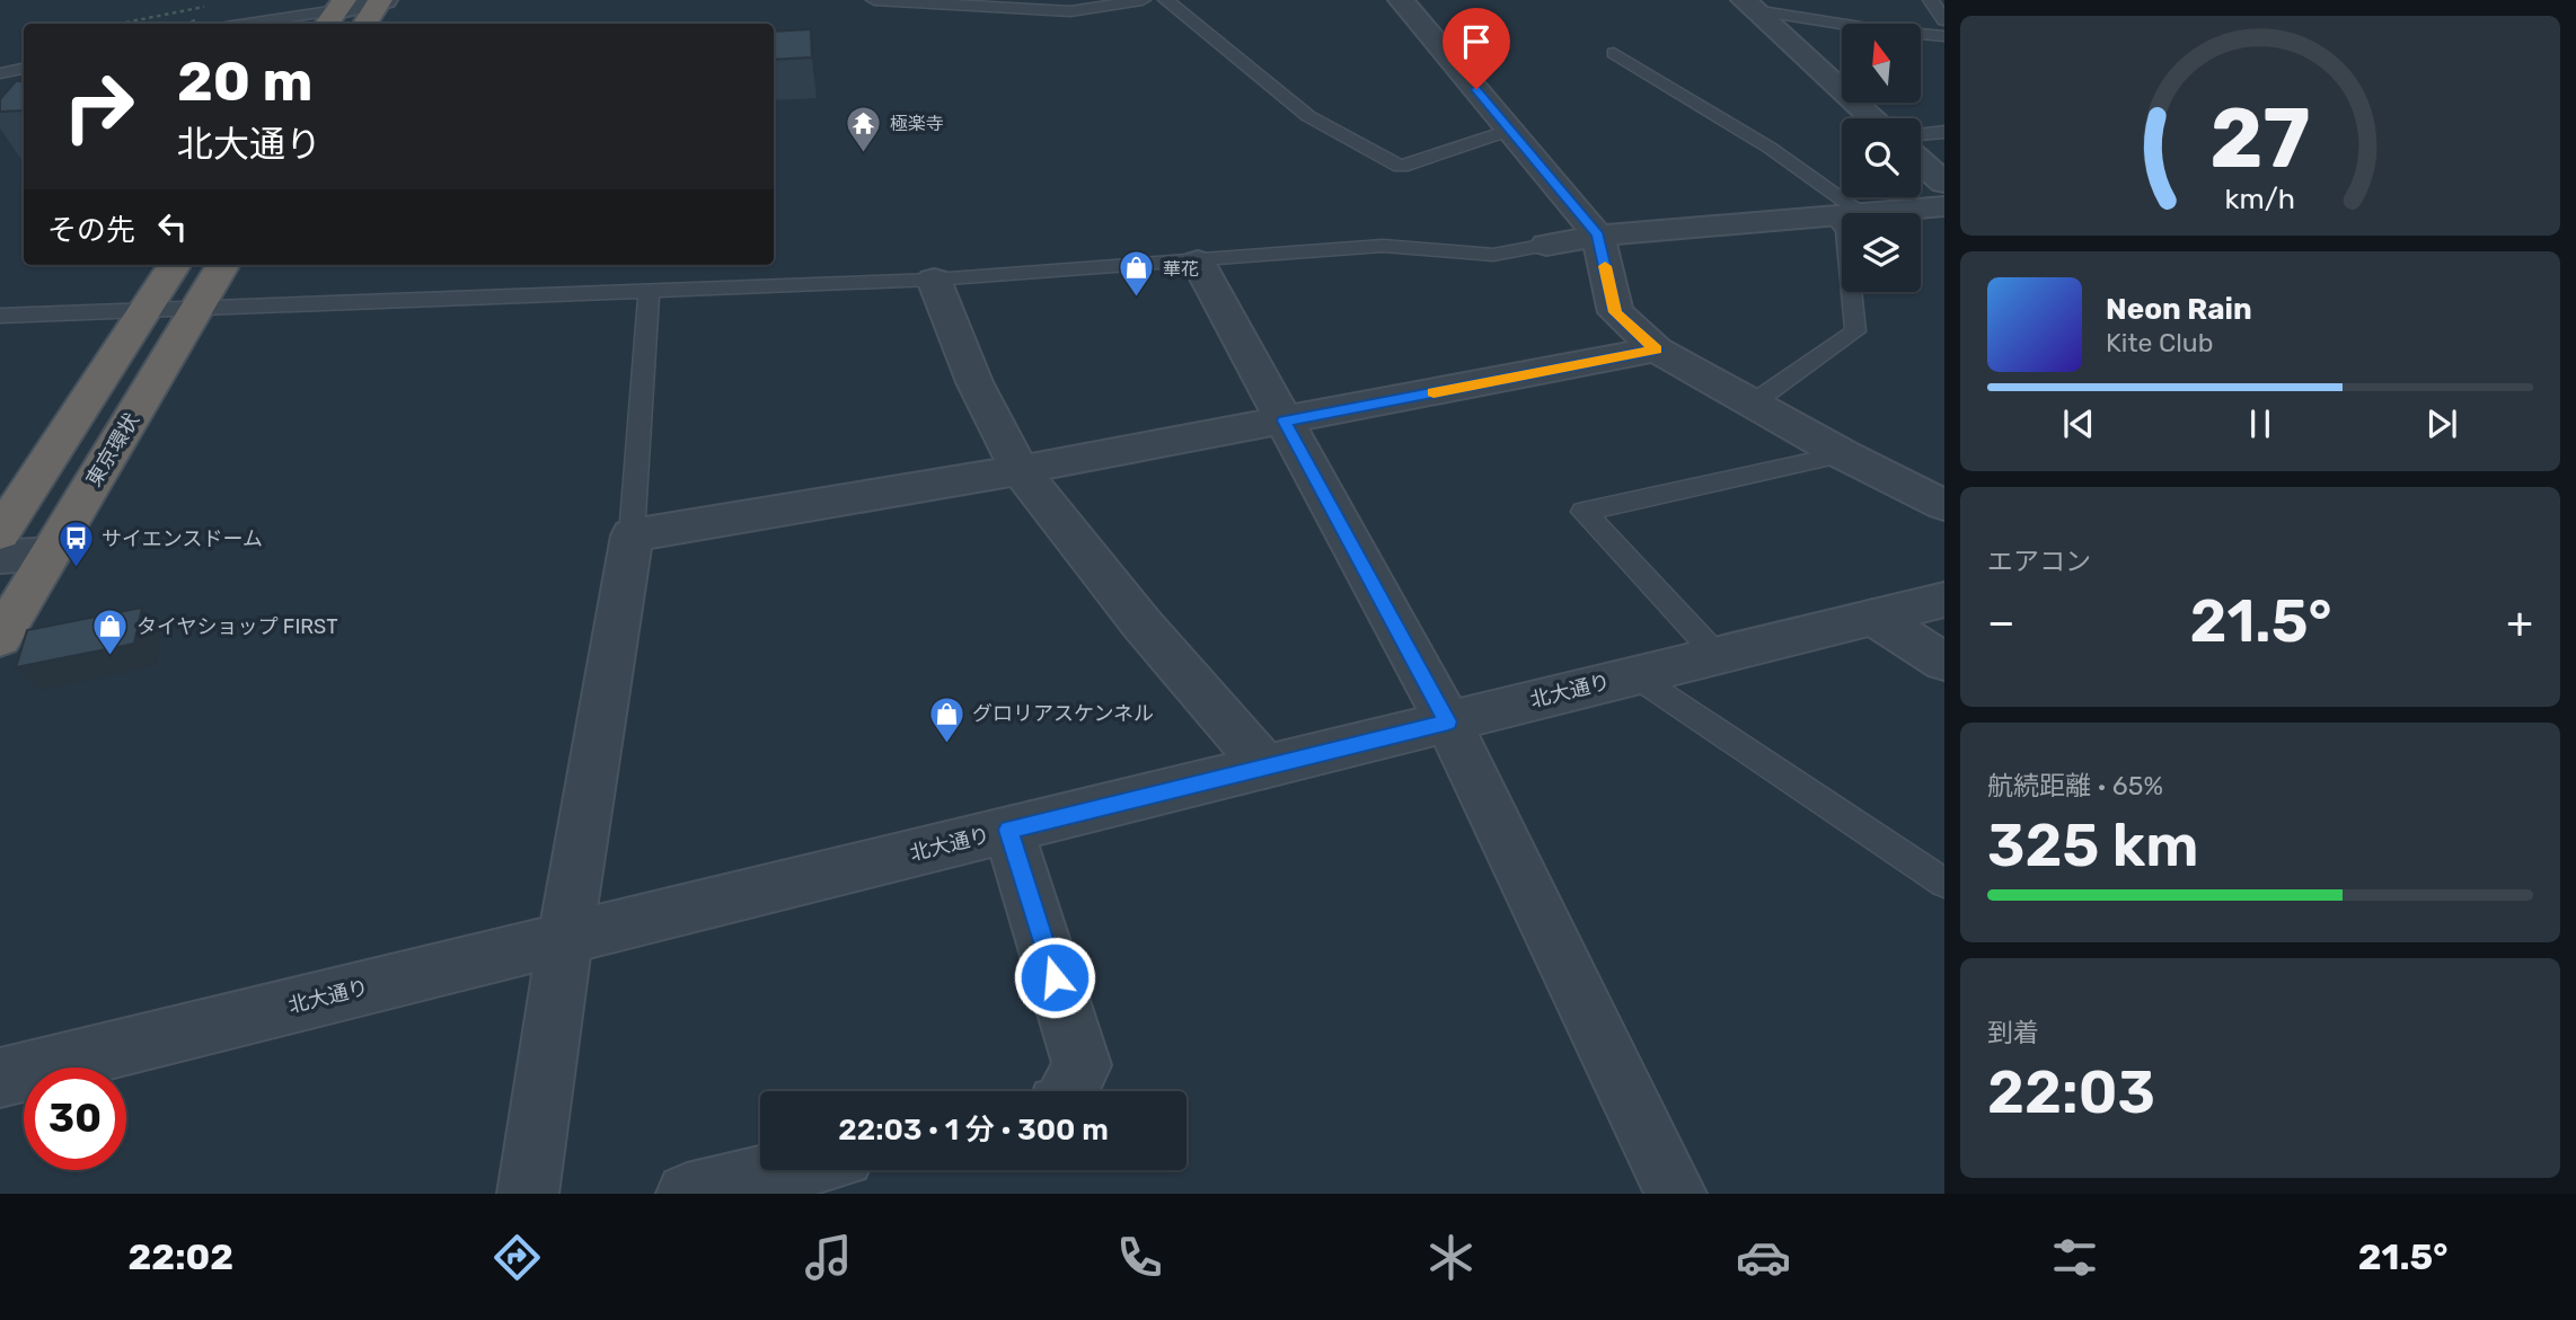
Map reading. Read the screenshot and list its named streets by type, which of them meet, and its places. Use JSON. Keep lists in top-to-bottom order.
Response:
{
  "streets": {
    "highway": ["東京環状"],
    "street": ["北大通り"]
  },
  "places": {
    "temple": ["極楽寺"],
    "shop": ["華花", "タイヤショップ FIRST", "グロリアスケンネル"],
    "bus stop": ["サイエンスドーム"]
  },
  "north": "top",
  "page": {
    "turn": ["20 m", "北大通り"],
    "then": "その先",
    "song": ["Neon Rain", "Kite Club"],
    "tile": [
      "エアコン",
      ["航続距離 · 65%", "325 km"],
      ["到着", "22:03"]
    ],
    "heat": ["−", "21.5°", "+"],
    "limit": "30",
    "trip": "22:03 · 1 分 · 300 m",
    "tabs": ["22:02", "21.5°"],
    "gauge": ["27", "km/h"]
  }
}
